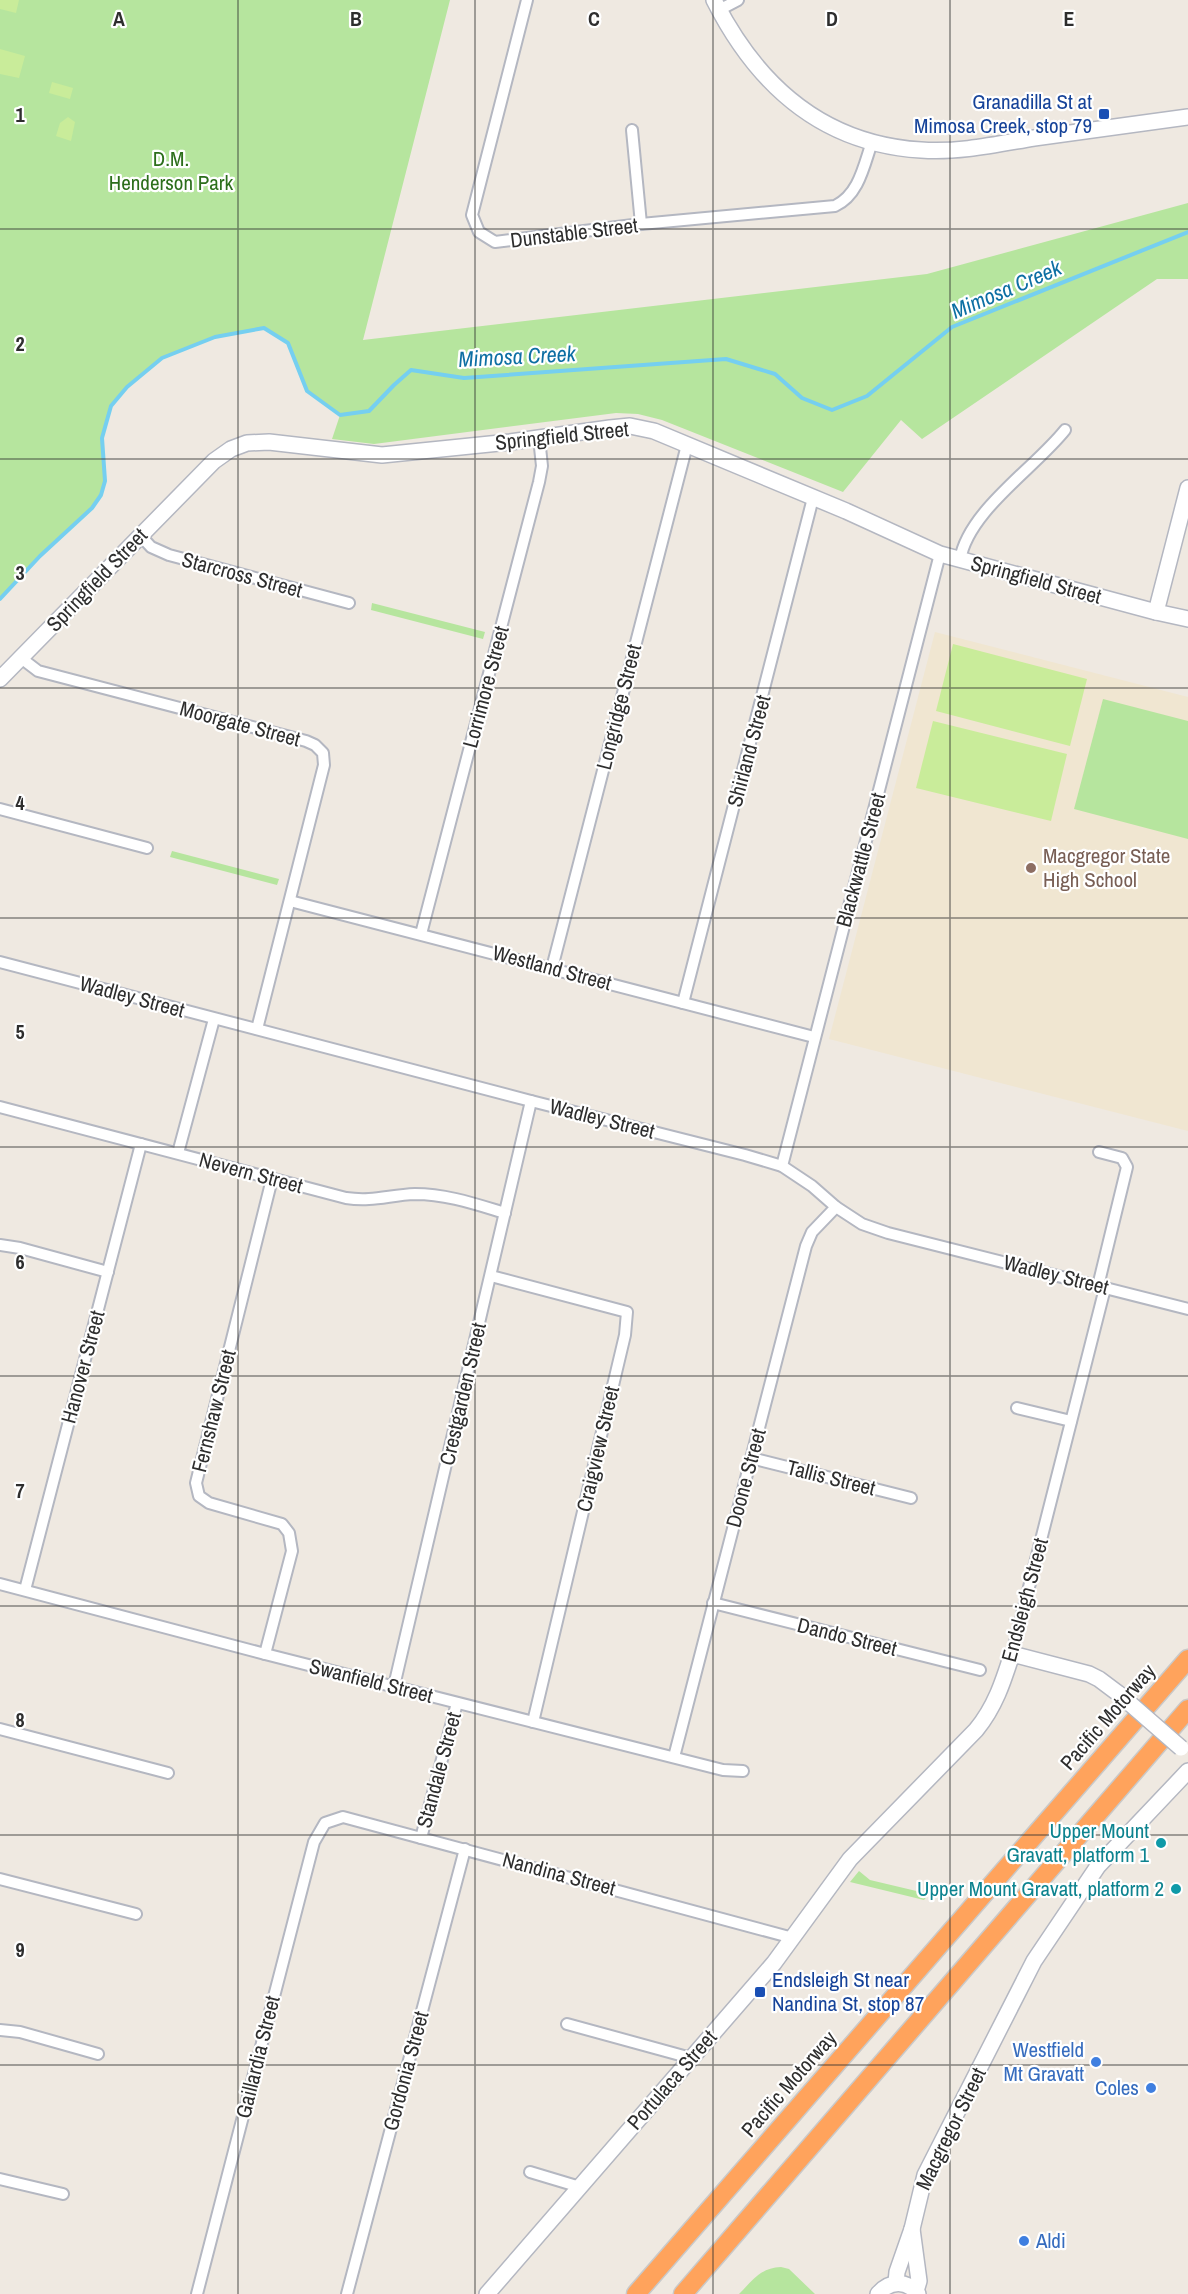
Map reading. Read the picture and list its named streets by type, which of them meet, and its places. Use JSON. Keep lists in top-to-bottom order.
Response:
{
  "streets": {
    "highway": ["Pacific Motorway"],
    "street": [
      "Dunstable Street",
      "Springfield Street",
      "Starcross Street",
      "Lorrimore Street",
      "Longridge Street",
      "Moorgate Street",
      "Shirland Street",
      "Blackwattle Street",
      "Westland Street",
      "Wadley Street",
      "Nevern Street",
      "Hanover Street",
      "Crestgarden Street",
      "Fernshaw Street",
      "Craigview Street",
      "Doone Street",
      "Tallis Street",
      "Endsleigh Street",
      "Dando Street",
      "Swanfield Street",
      "Standale Street",
      "Nandina Street",
      "Gaillardia Street",
      "Gordonia Street",
      "Portulaca Street",
      "Macgregor Street"
    ]
  },
  "crossings": [
    ["Springfield Street", "Starcross Street"],
    ["Springfield Street", "Lorrimore Street"],
    ["Springfield Street", "Longridge Street"],
    ["Springfield Street", "Moorgate Street"],
    ["Springfield Street", "Shirland Street"],
    ["Springfield Street", "Blackwattle Street"],
    ["Lorrimore Street", "Westland Street"],
    ["Longridge Street", "Westland Street"],
    ["Moorgate Street", "Westland Street"],
    ["Moorgate Street", "Wadley Street"],
    ["Shirland Street", "Westland Street"],
    ["Blackwattle Street", "Westland Street"],
    ["Blackwattle Street", "Wadley Street"],
    ["Wadley Street", "Crestgarden Street"],
    ["Wadley Street", "Doone Street"],
    ["Wadley Street", "Endsleigh Street"],
    ["Nevern Street", "Hanover Street"],
    ["Nevern Street", "Crestgarden Street"],
    ["Nevern Street", "Fernshaw Street"],
    ["Hanover Street", "Swanfield Street"],
    ["Crestgarden Street", "Craigview Street"],
    ["Crestgarden Street", "Swanfield Street"],
    ["Fernshaw Street", "Swanfield Street"],
    ["Craigview Street", "Swanfield Street"],
    ["Doone Street", "Tallis Street"],
    ["Doone Street", "Dando Street"],
    ["Doone Street", "Swanfield Street"],
    ["Endsleigh Street", "Portulaca Street"],
    ["Swanfield Street", "Standale Street"],
    ["Standale Street", "Nandina Street"],
    ["Nandina Street", "Gaillardia Street"],
    ["Nandina Street", "Gordonia Street"],
    ["Nandina Street", "Portulaca Street"]
  ],
  "water": ["Mimosa Creek"],
  "parks": ["D.M. Henderson Park"],
  "places": {
    "transit": ["Granadilla St at Mimosa Creek, stop 79", "Endsleigh St near Nandina St, stop 87"],
    "other": [
      "Macgregor State High School",
      "Upper Mount Gravatt, platform 1",
      "Upper Mount Gravatt, platform 2",
      "Westfield Mt Gravatt",
      "Coles",
      "Aldi"
    ]
  },
  "grid": {
    "columns": [
      "A",
      "B",
      "C",
      "D",
      "E"
    ],
    "rows": [
      "1",
      "2",
      "3",
      "4",
      "5",
      "6",
      "7",
      "8",
      "9"
    ]
  }
}
